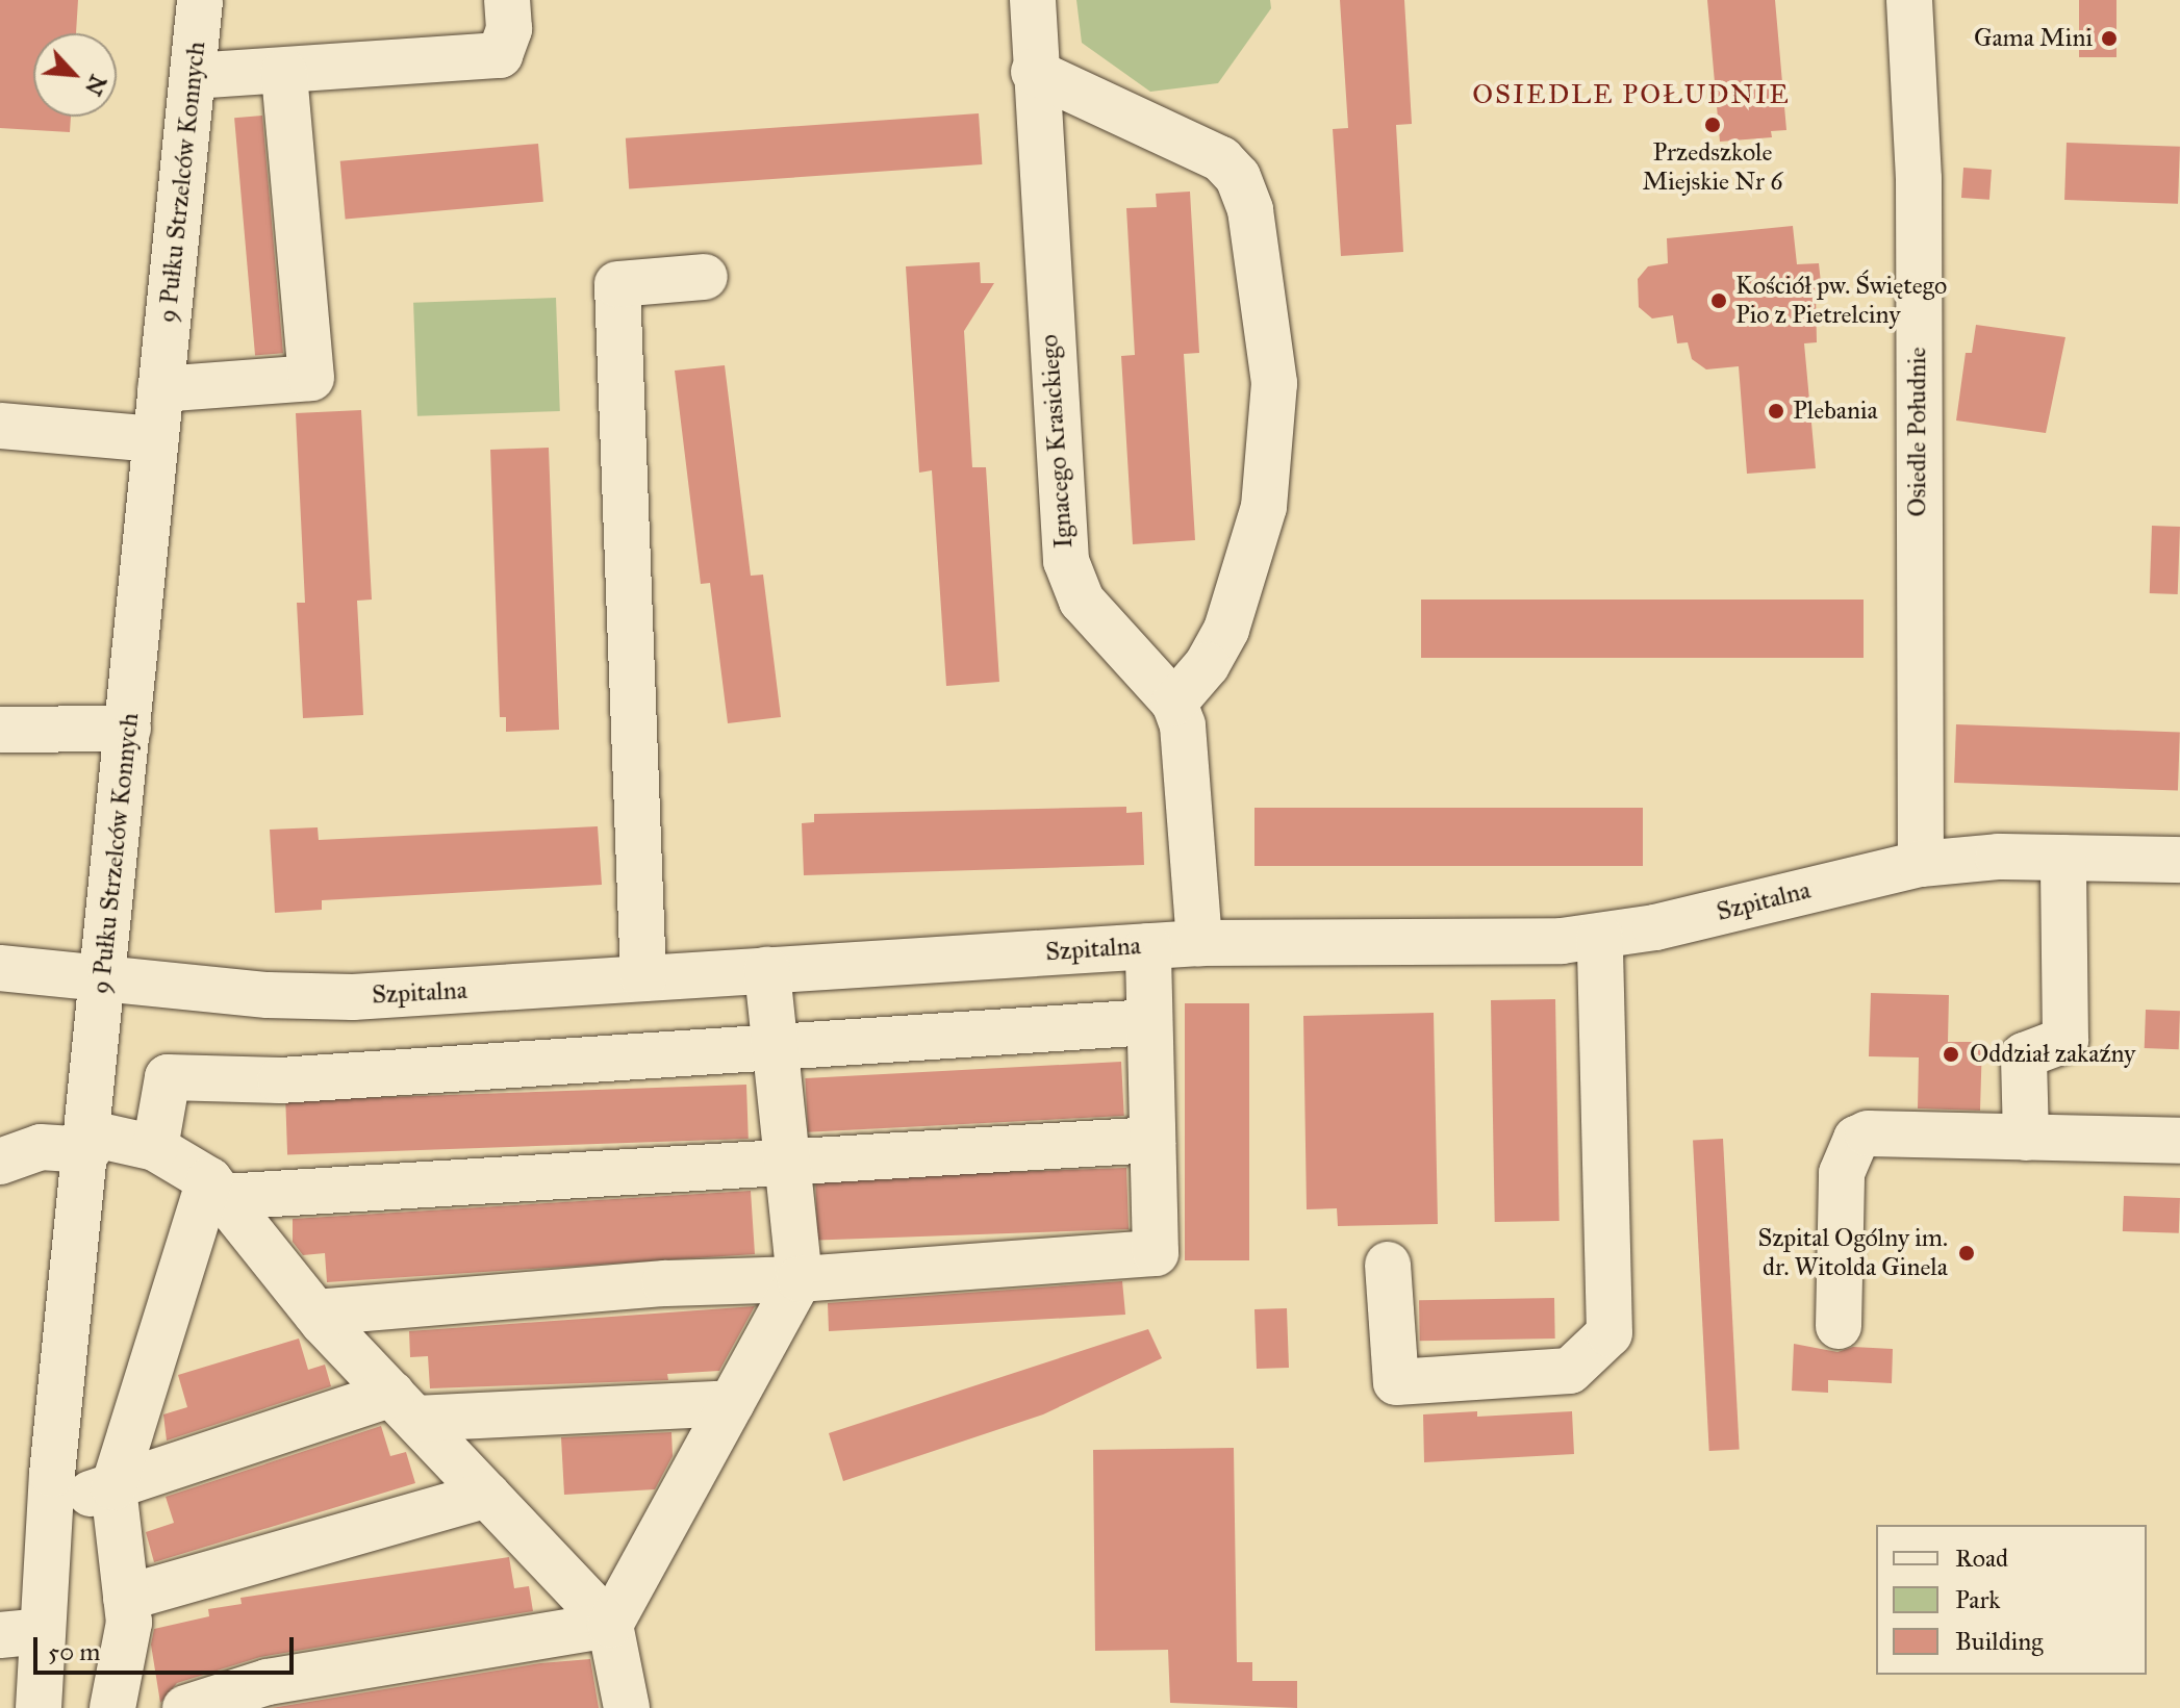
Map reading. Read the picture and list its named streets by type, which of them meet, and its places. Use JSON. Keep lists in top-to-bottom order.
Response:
{
  "streets": {
    "street": [
      "9 Pułku Strzelców Konnych",
      "Osiedle Południe",
      "Ignacego Krasickiego",
      "Szpitalna"
    ]
  },
  "crossings": [
    ["9 Pułku Strzelców Konnych", "Szpitalna"],
    ["Osiedle Południe", "Szpitalna"]
  ],
  "districts": ["OSIEDLE POŁUDNIE"],
  "places": [
    "Gama Mini",
    "Przedszkole Miejskie Nr 6",
    "Kościół pw. Świętego Pio z Pietrelciny",
    "Plebania",
    "Oddział zakaźny",
    "Szpital Ogólny im. dr. Witolda Ginela"
  ],
  "legend": ["Road", "Park", "Building"],
  "scale_bar": "50 m",
  "north": "bottom right"
}
